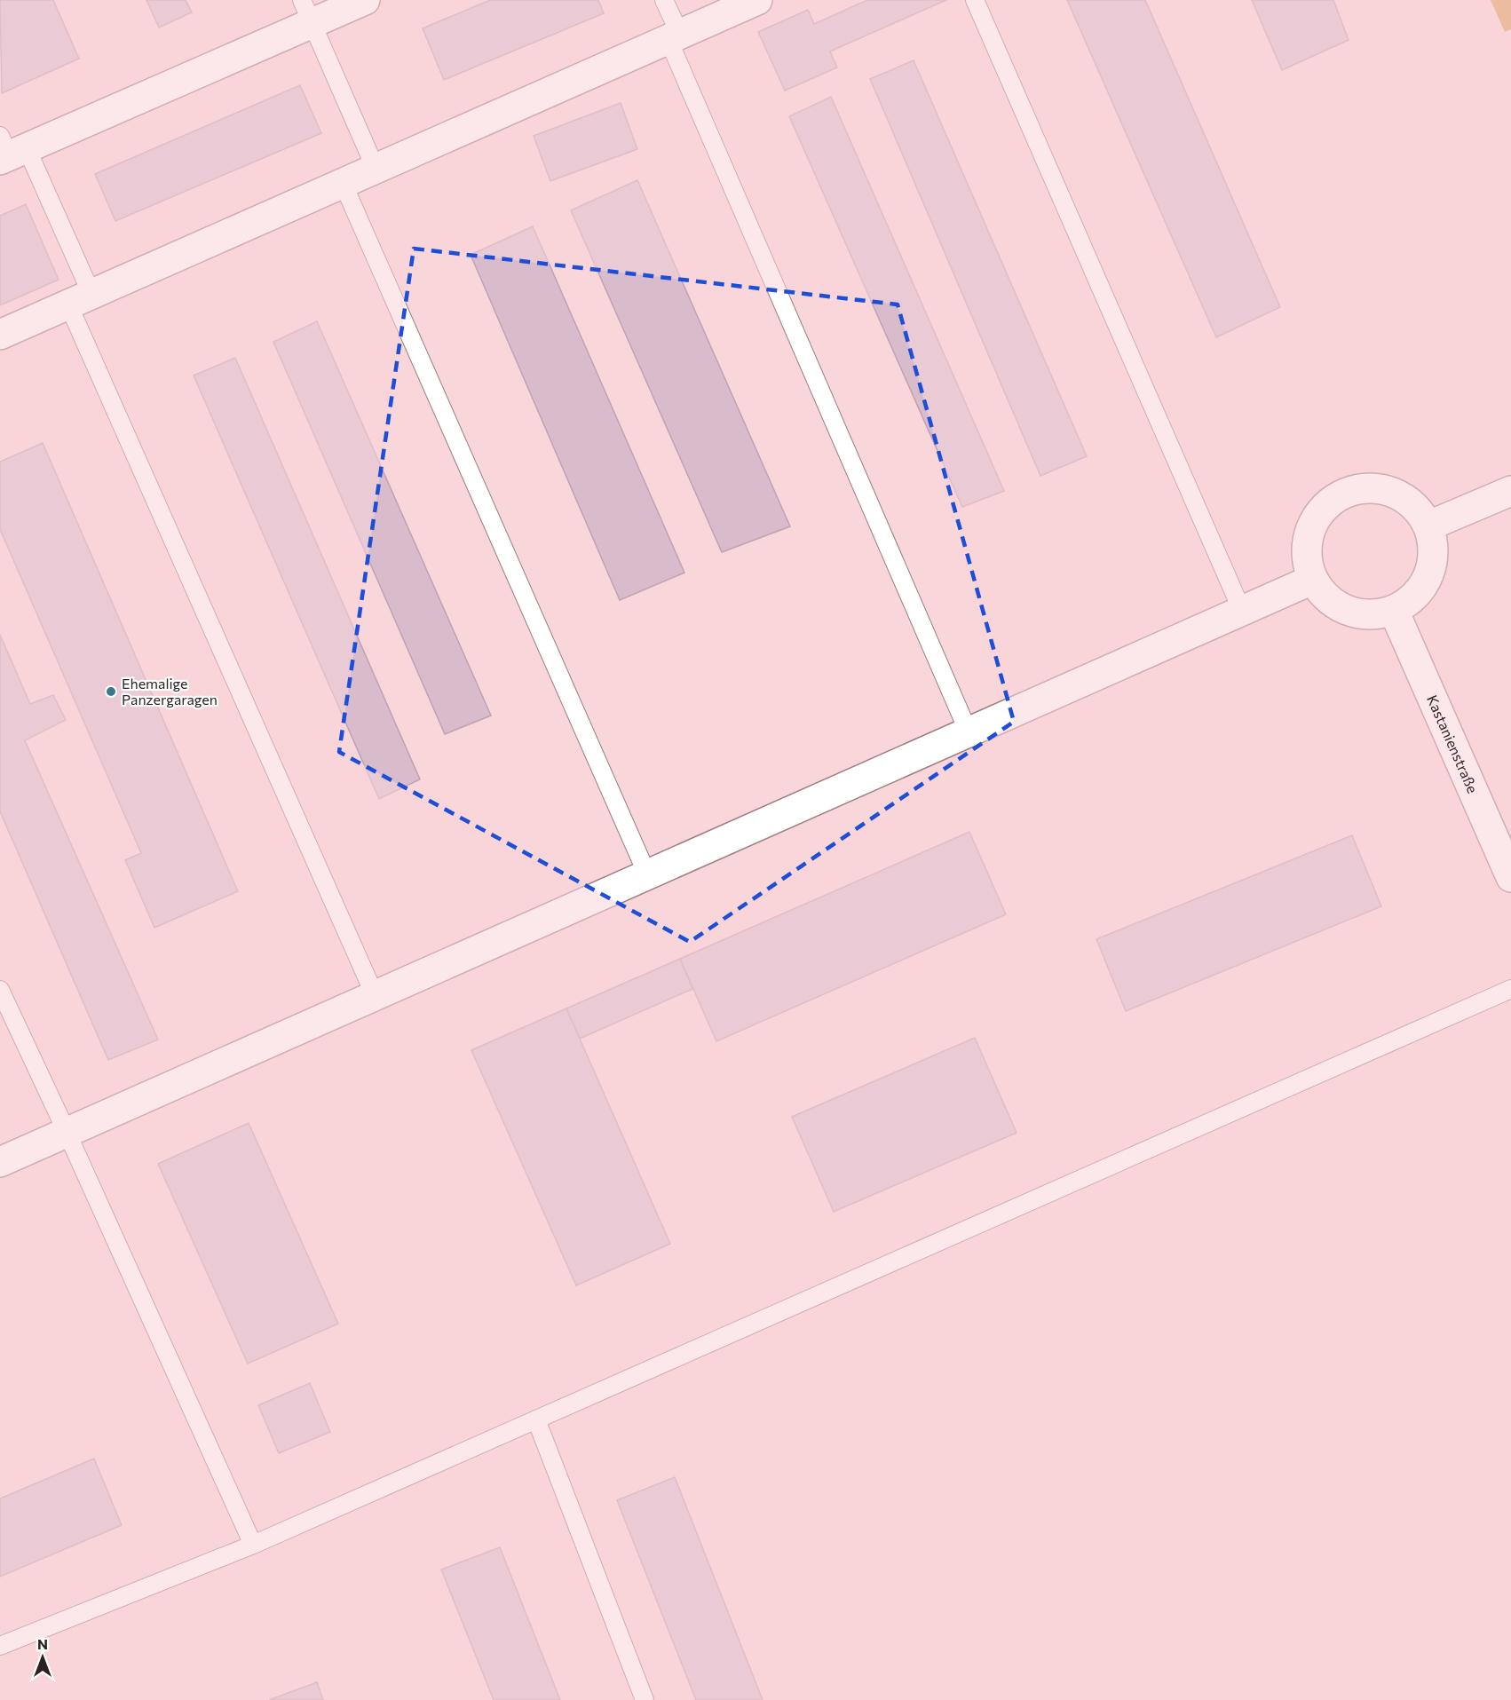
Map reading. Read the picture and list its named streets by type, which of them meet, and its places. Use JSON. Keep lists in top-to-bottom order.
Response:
{
  "streets": {
    "street": ["Kastanienstraße"]
  },
  "places": ["Ehemalige Panzergaragen"],
  "north": "top"
}
